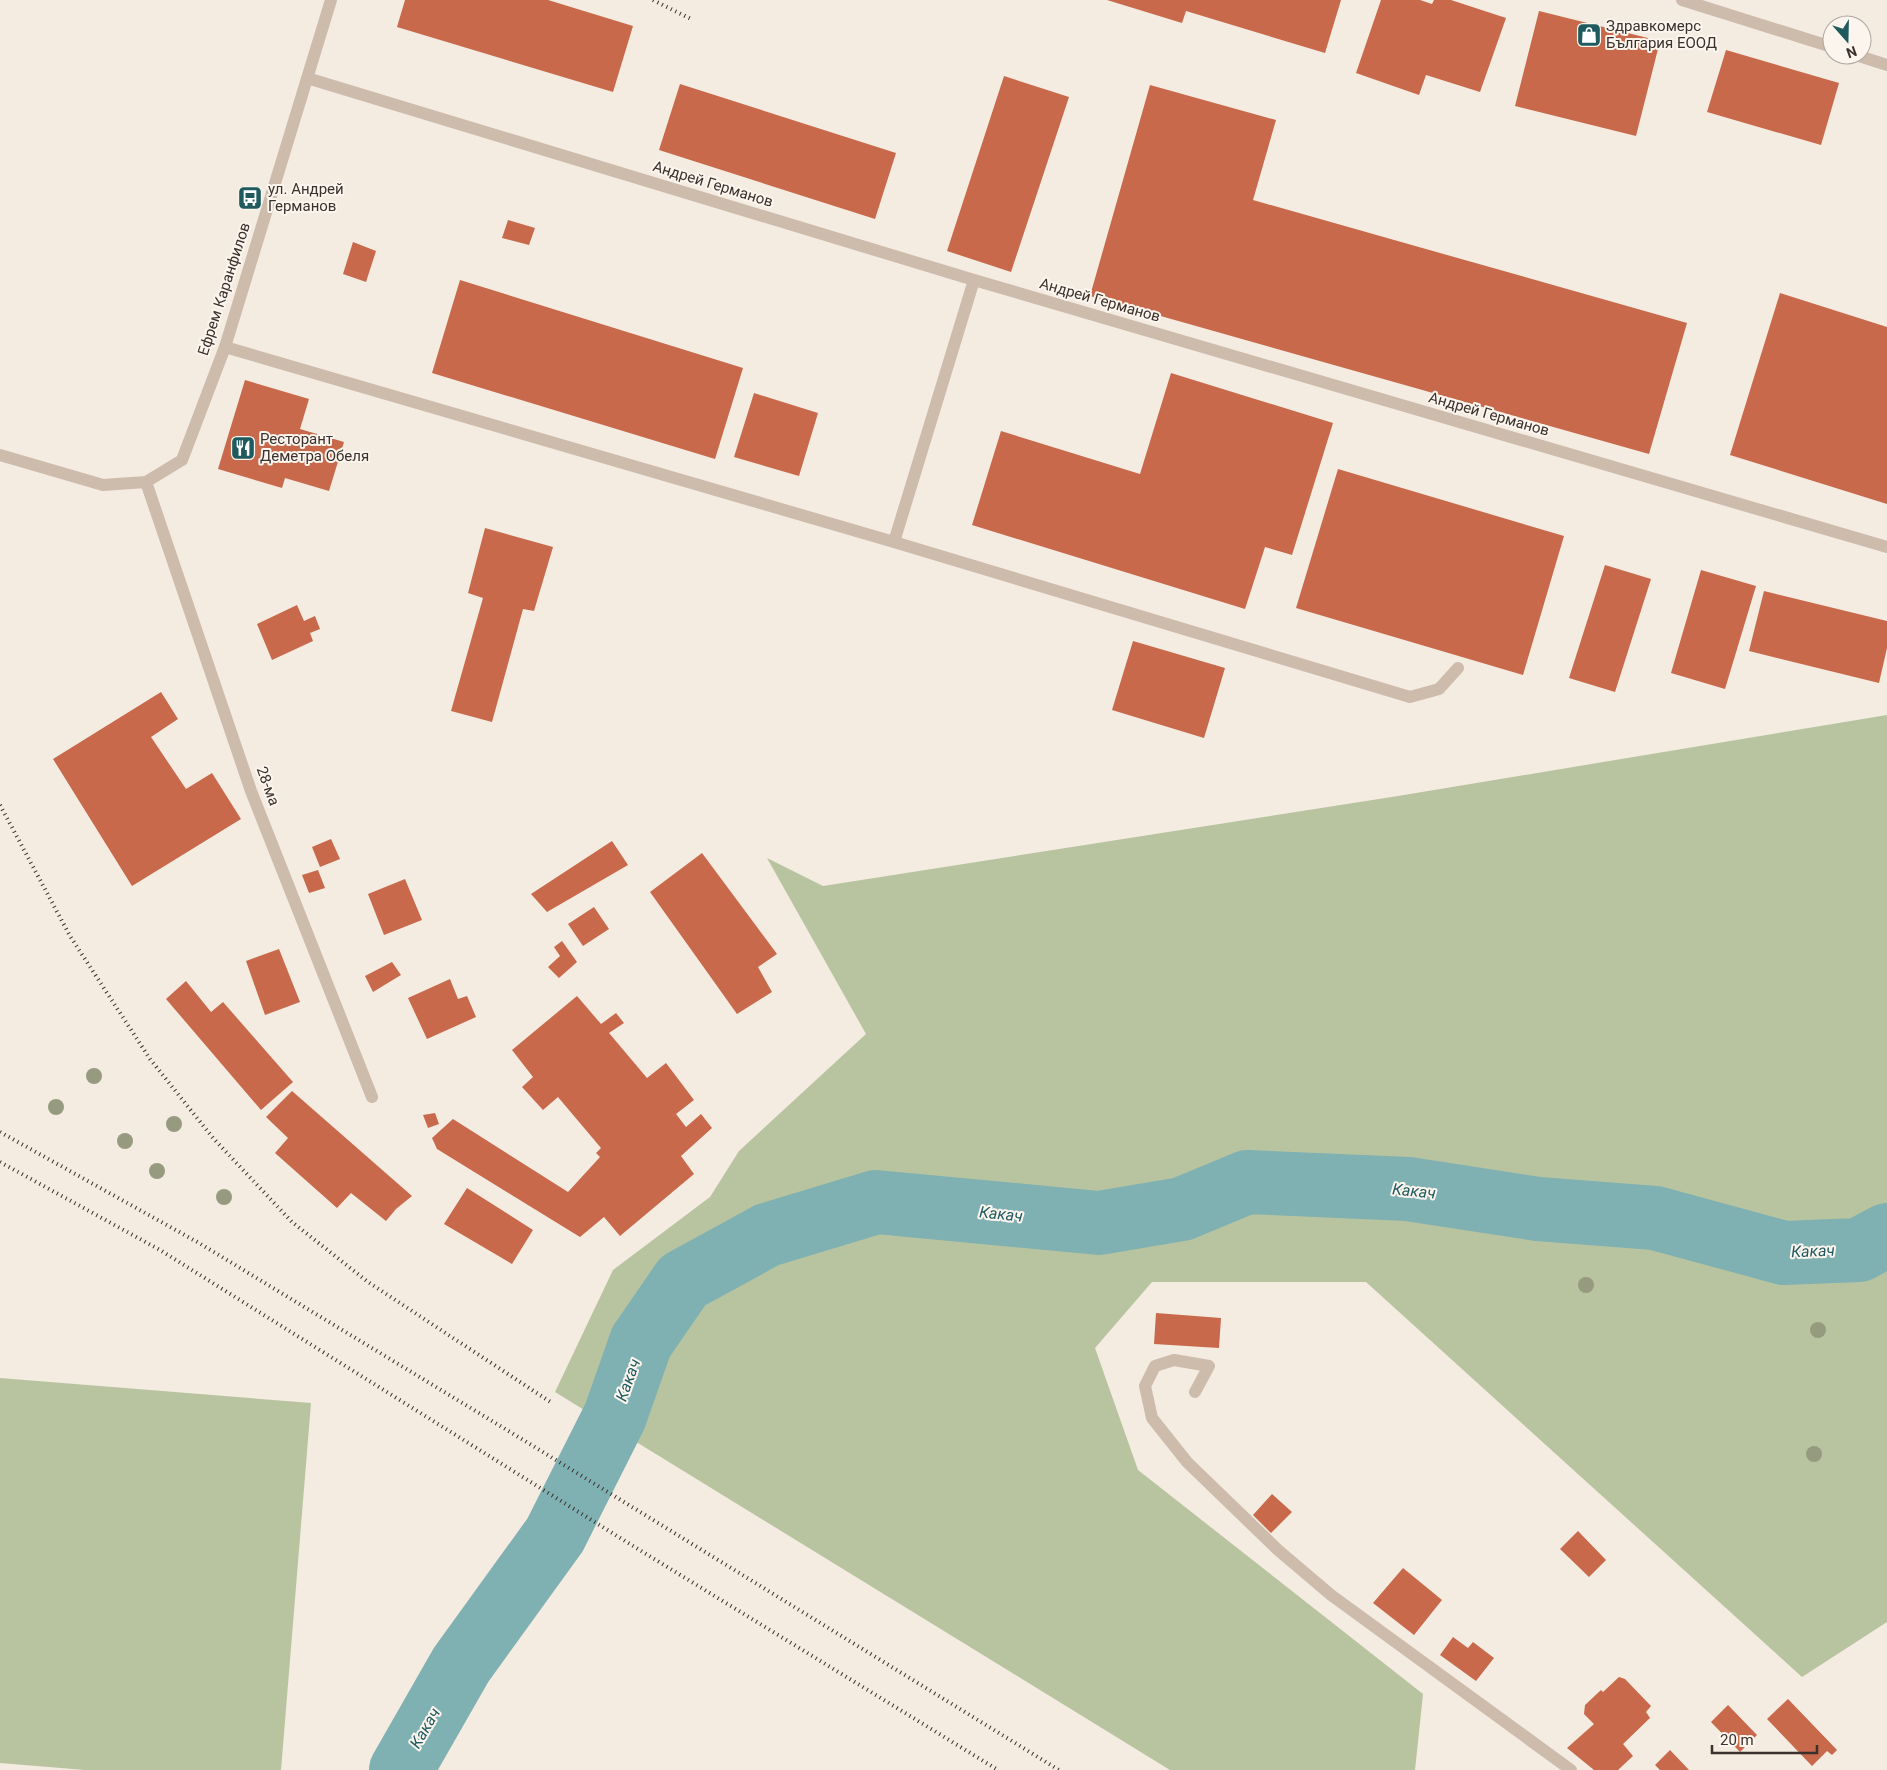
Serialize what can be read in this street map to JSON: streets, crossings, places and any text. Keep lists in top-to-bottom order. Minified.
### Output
{"streets":{"street":["Андрей Германов","Ефрем Каранфилов","28-ма"]},"crossings":[["Андрей Германов","Ефрем Каранфилов"],["Ефрем Каранфилов","28-ма"]],"water":["Какач"],"places":{"shop":["Здравкомерс България ЕООД"],"bus stop":["ул. Андрей Германов"],"restaurant":["Ресторант Деметра Обеля"]},"scale_bar":"20 m","north":"bottom"}
